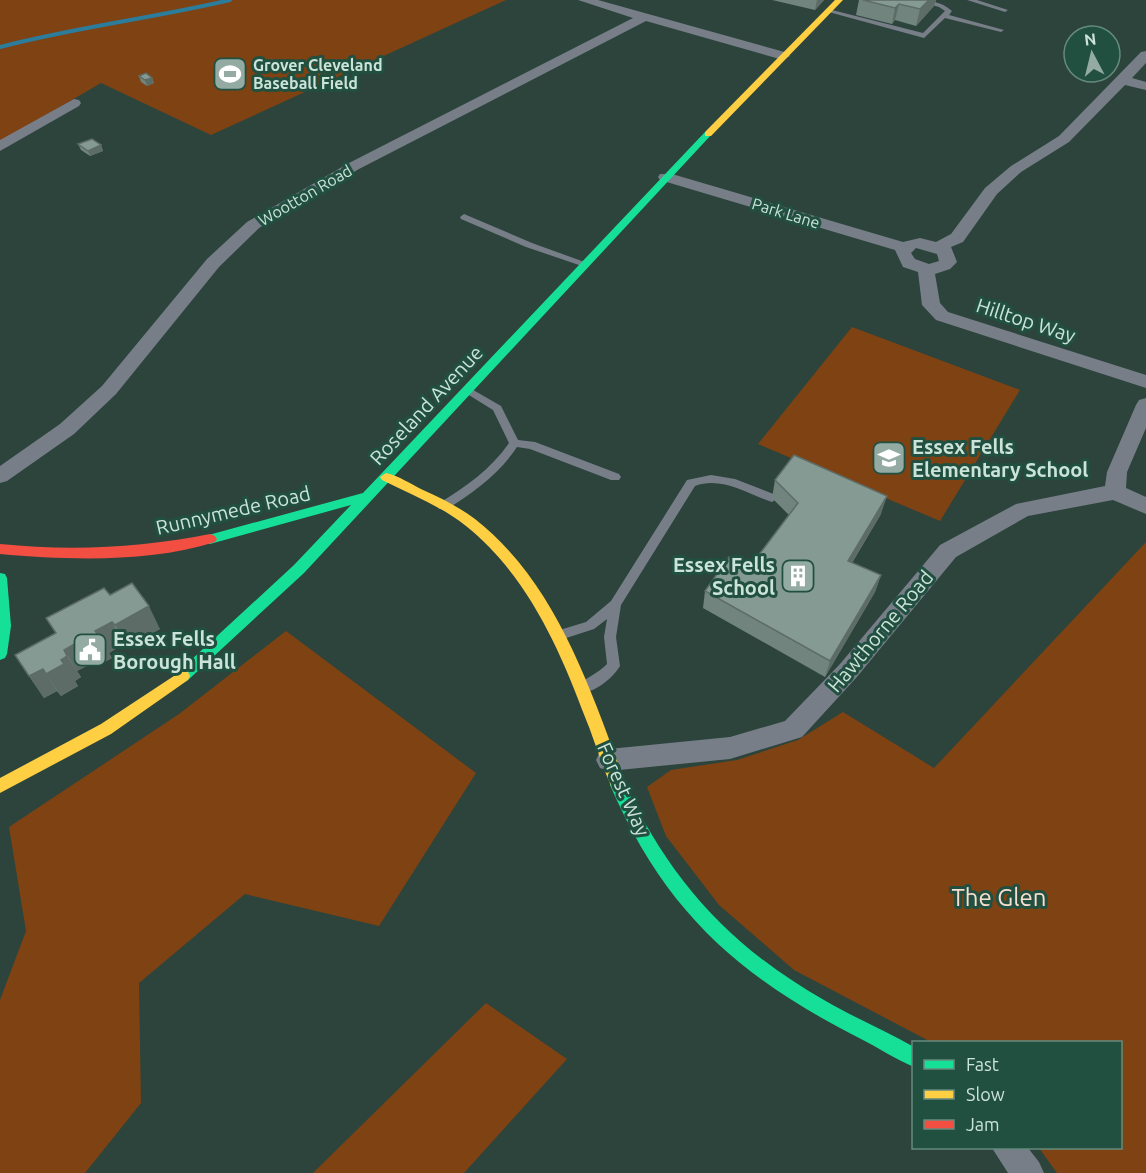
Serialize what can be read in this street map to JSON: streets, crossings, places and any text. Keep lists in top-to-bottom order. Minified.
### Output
{"streets":{"main road":["Roseland Avenue","Runnymede Road","Forest Way"],"street":["Wootton Road","Park Lane","Hilltop Way","Hawthorne Road"]},"crossings":[["Park Lane","Roseland Avenue"],["Roseland Avenue","Runnymede Road"],["Roseland Avenue","Forest Way"],["Hawthorne Road","Forest Way"]],"parks":["The Glen"],"places":{"sports":["Grover Cleveland Baseball Field"],"school or university":["Essex Fells Elementary School"],"building":["Essex Fells School"],"public building":["Essex Fells Borough Hall"]},"legend":["Fast","Slow","Jam"],"north":"top"}
